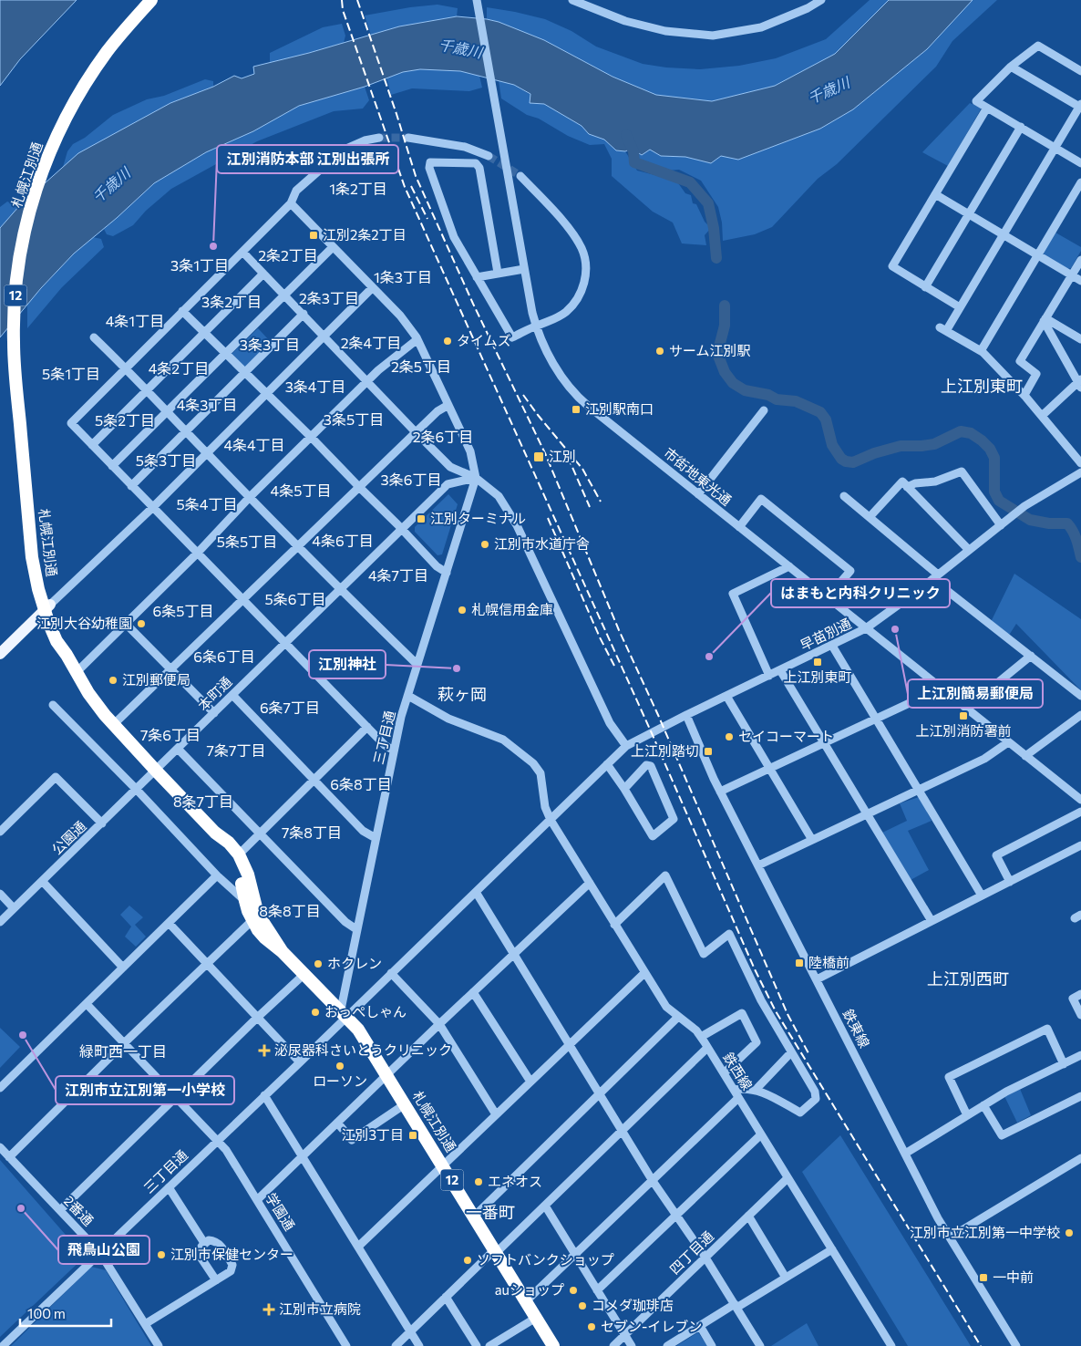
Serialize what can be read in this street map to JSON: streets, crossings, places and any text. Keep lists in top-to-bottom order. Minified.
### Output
{"streets":{"highway":["札幌江別通","12"],"street":["市街地東光通","早苗別通","本町通","三丁目通","公園通","鉄東線","鉄西線","2番通","学園通","四丁目通"]},"crossings":[["札幌江別通","早苗別通"],["札幌江別通","本町通"],["札幌江別通","三丁目通"],["札幌江別通","公園通"],["市街地東光通","早苗別通"],["早苗別通","三丁目通"],["早苗別通","鉄東線"],["早苗別通","鉄西線"],["本町通","三丁目通"],["本町通","公園通"],["三丁目通","鉄西線"],["三丁目通","2番通"],["三丁目通","学園通"],["鉄西線","四丁目通"]],"districts":["1条2丁目","2条2丁目","3条1丁目","1条3丁目","2条3丁目","3条2丁目","4条1丁目","2条4丁目","3条3丁目","2条5丁目","4条2丁目","5条1丁目","3条4丁目","上江別東町","4条3丁目","3条5丁目","5条2丁目","2条6丁目","4条4丁目","5条3丁目","3条6丁目","4条5丁目","5条4丁目","4条6丁目","5条5丁目","4条7丁目","5条6丁目","6条5丁目","6条6丁目","萩ヶ岡","6条7丁目","7条6丁目","7条7丁目","6条8丁目","8条7丁目","7条8丁目","8条8丁目","上江別西町","緑町西一丁目","一番町"],"water":["千歳川"],"places":{"transit":["江別2条2丁目","江別駅南口","江別","江別ターミナル","上江別東町","上江別消防署前","上江別踏切","陸橋前","江別3丁目","一中前"],"other":["江別消防本部 江別出張所","タイムズ","サーム江別駅","江別市水道庁舎","札幌信用金庫","江別大谷幼稚園","上江別簡易郵便局","はまもと内科クリニック","江別神社","江別郵便局","セイコーマート","ホクレン","おっぺしゃん","江別市立江別第一小学校","ローソン","エネオス","飛鳥山公園","江別市立江別第一中学校","江別市保健センター","ソフトバンクショップ","auショップ","コメダ珈琲店","セブン-イレブン"],"health":["泌尿器科さいとうクリニック","江別市立病院"]},"scale_bar":"100 m"}
